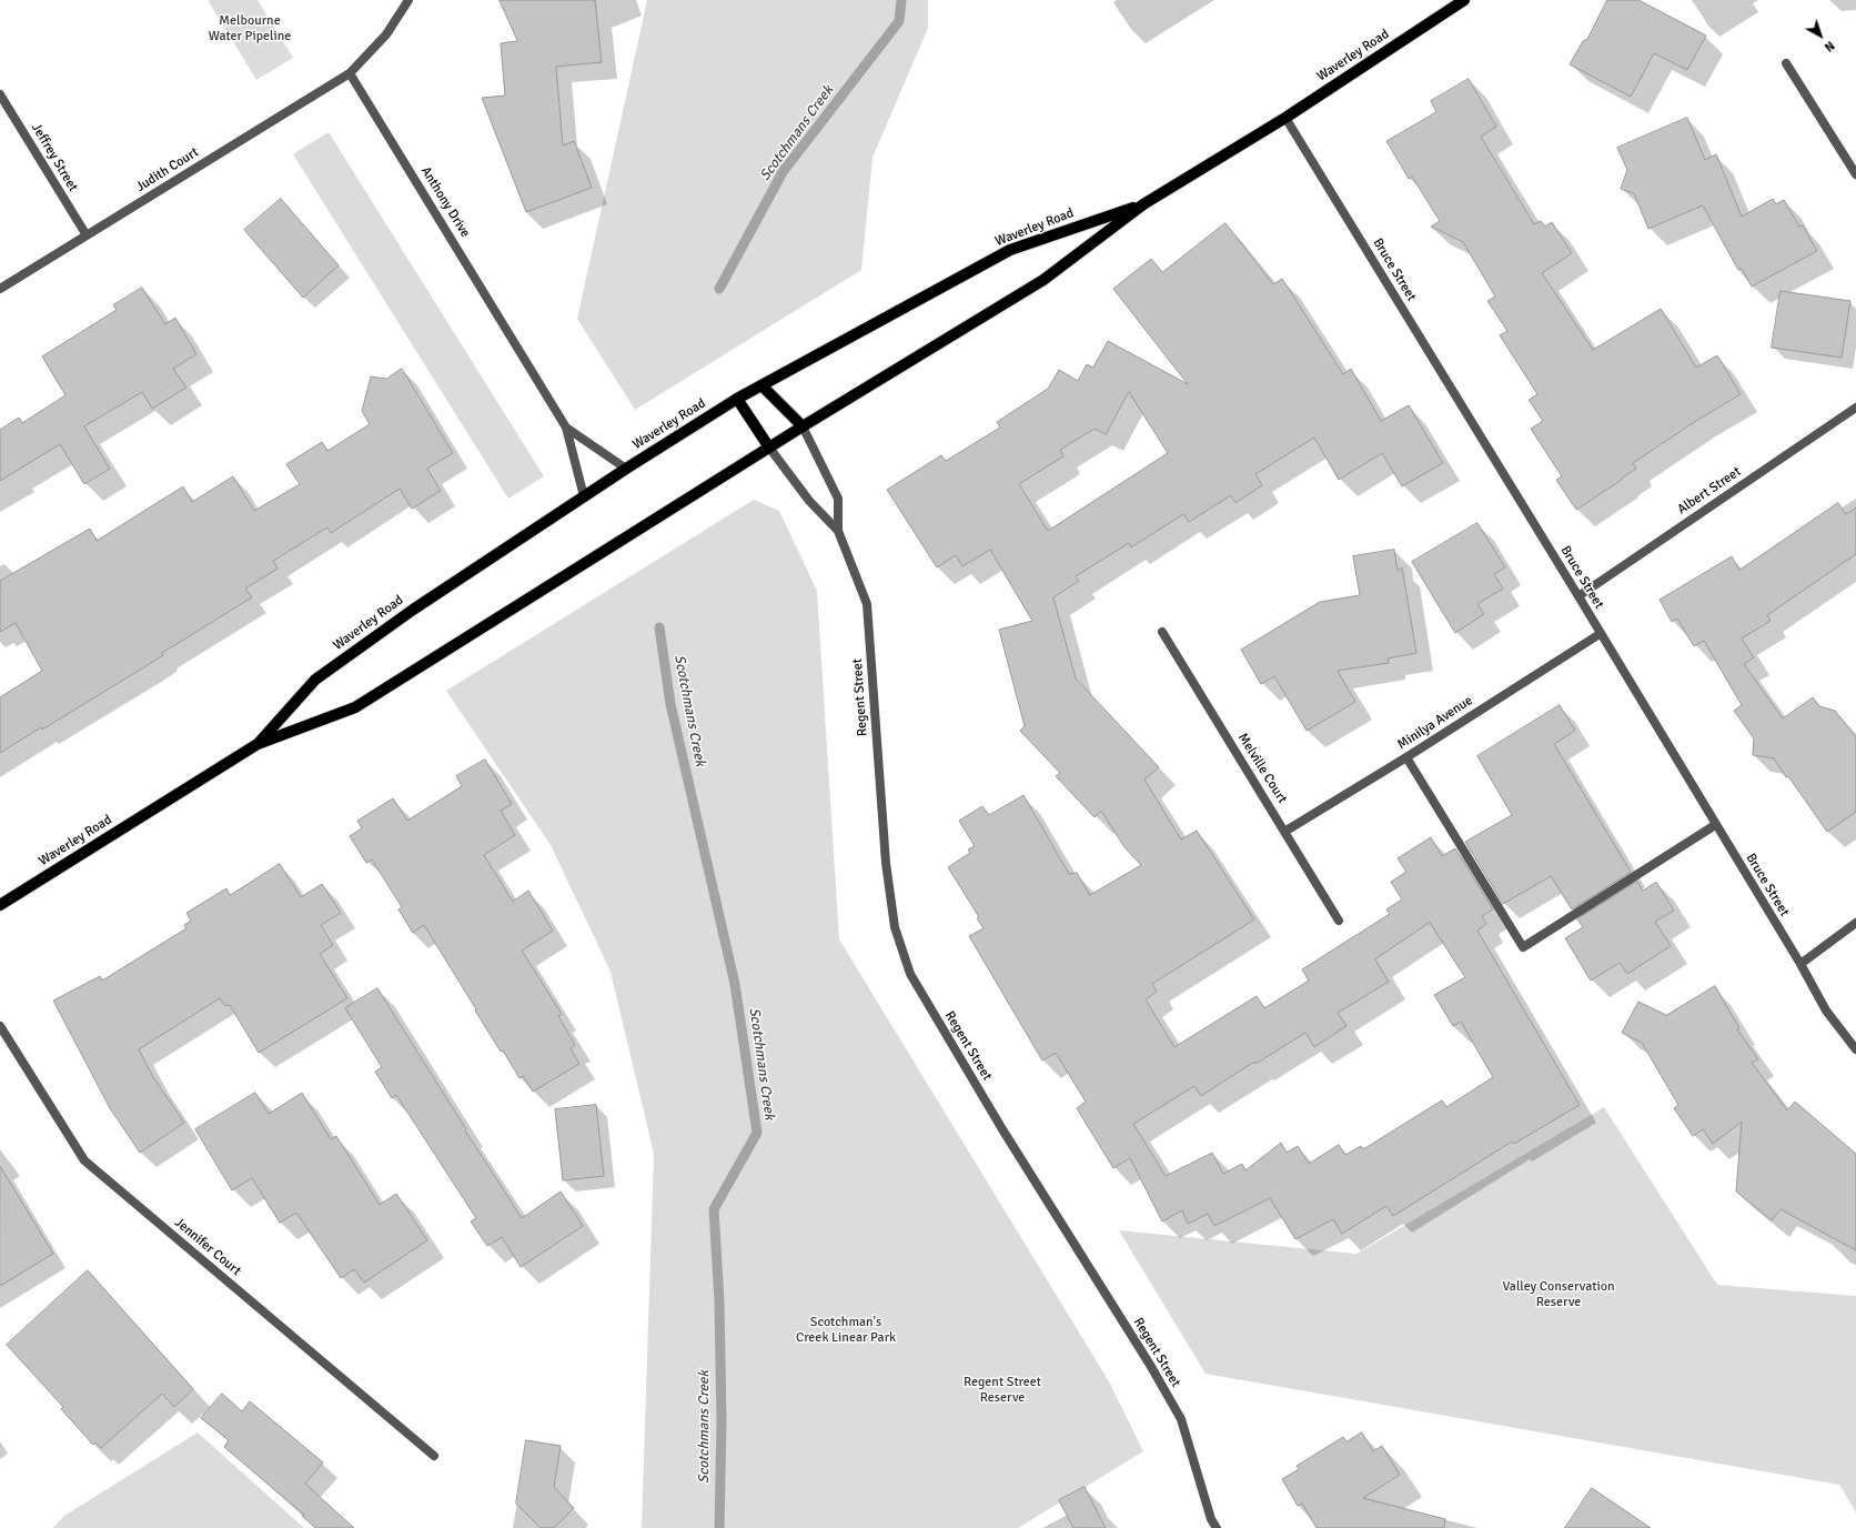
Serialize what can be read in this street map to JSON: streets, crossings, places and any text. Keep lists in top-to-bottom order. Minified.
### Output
{"streets":{"main road":["Waverley Road"],"street":["Jeffrey Street","Judith Court","Anthony Drive","Bruce Street","Albert Street","Regent Street","Minilya Avenue","Melville Court","Jennifer Court"]},"crossings":[["Waverley Road","Anthony Drive"],["Waverley Road","Bruce Street"],["Waverley Road","Regent Street"],["Jeffrey Street","Judith Court"],["Judith Court","Anthony Drive"],["Bruce Street","Albert Street"],["Bruce Street","Minilya Avenue"],["Minilya Avenue","Melville Court"]],"water":["Scotchmans Creek"],"parks":["Melbourne Water Pipeline","Valley Conservation Reserve","Scotchman's Creek Linear Park","Regent Street Reserve"],"north":"bottom right"}
